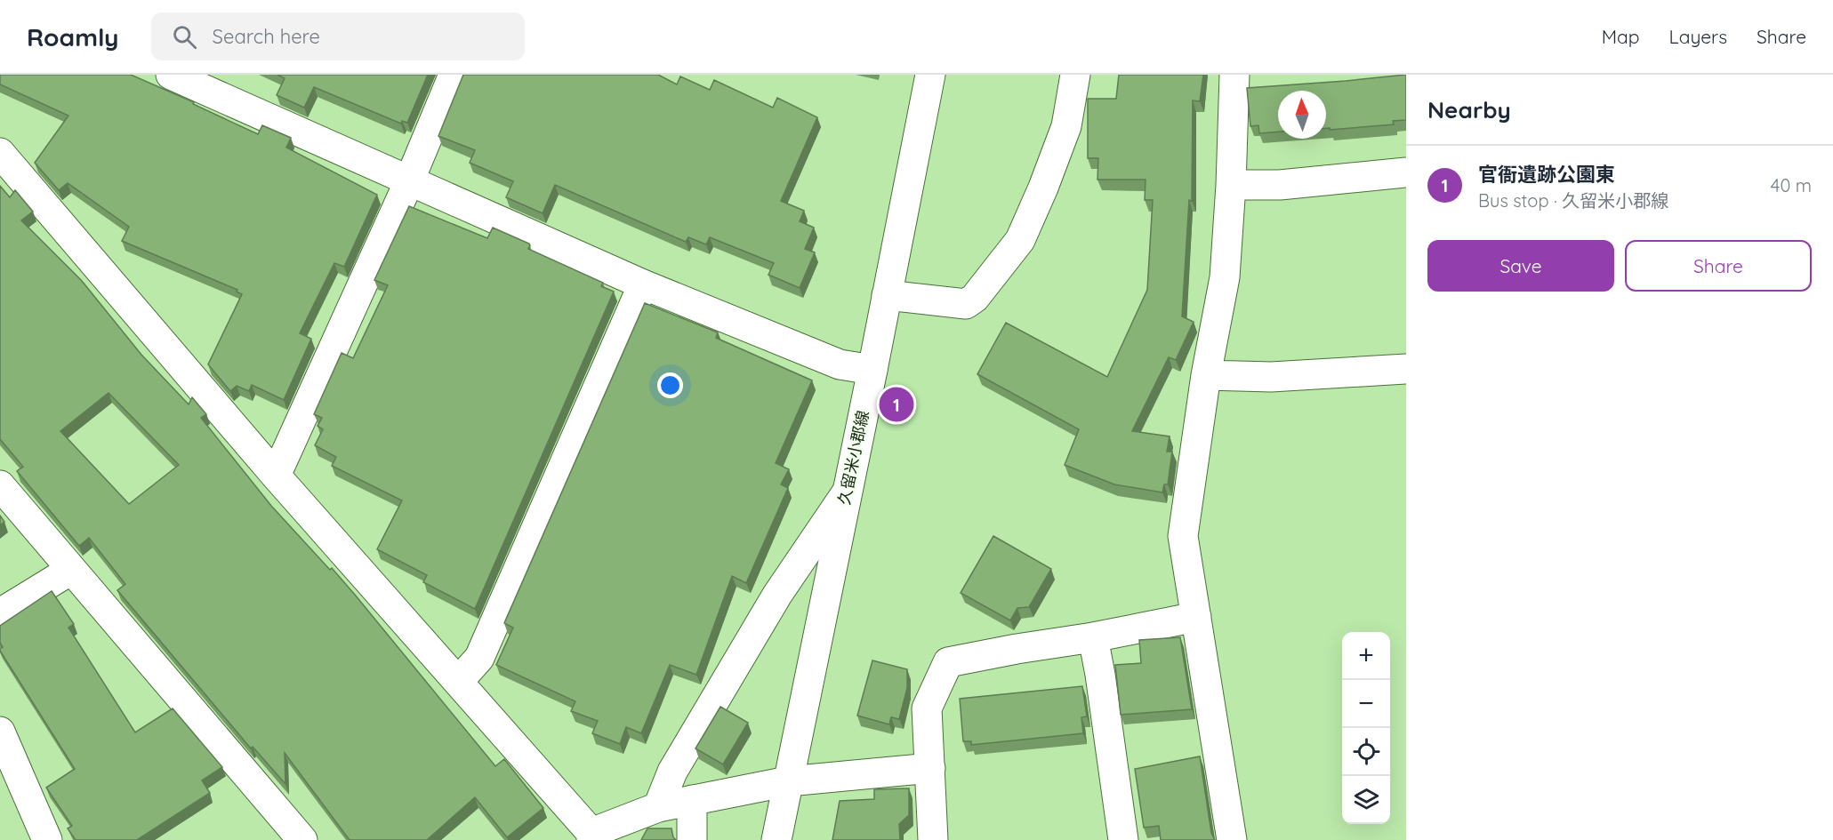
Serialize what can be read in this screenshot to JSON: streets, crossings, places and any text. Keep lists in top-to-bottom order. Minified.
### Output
{"streets":{"street":["久留米小郡線"]},"north":"top","page":{"header":"Roamly","search":"Search here","nav":["Map","Layers","Share"],"heading":"Nearby","list":[{"mark":"1","name":"官衙遺跡公園東","note":"Bus stop · 久留米小郡線","value":"40 m"}],"buttons":["Save","Share"],"pins":"1","map_buttons":["+","−"]}}
